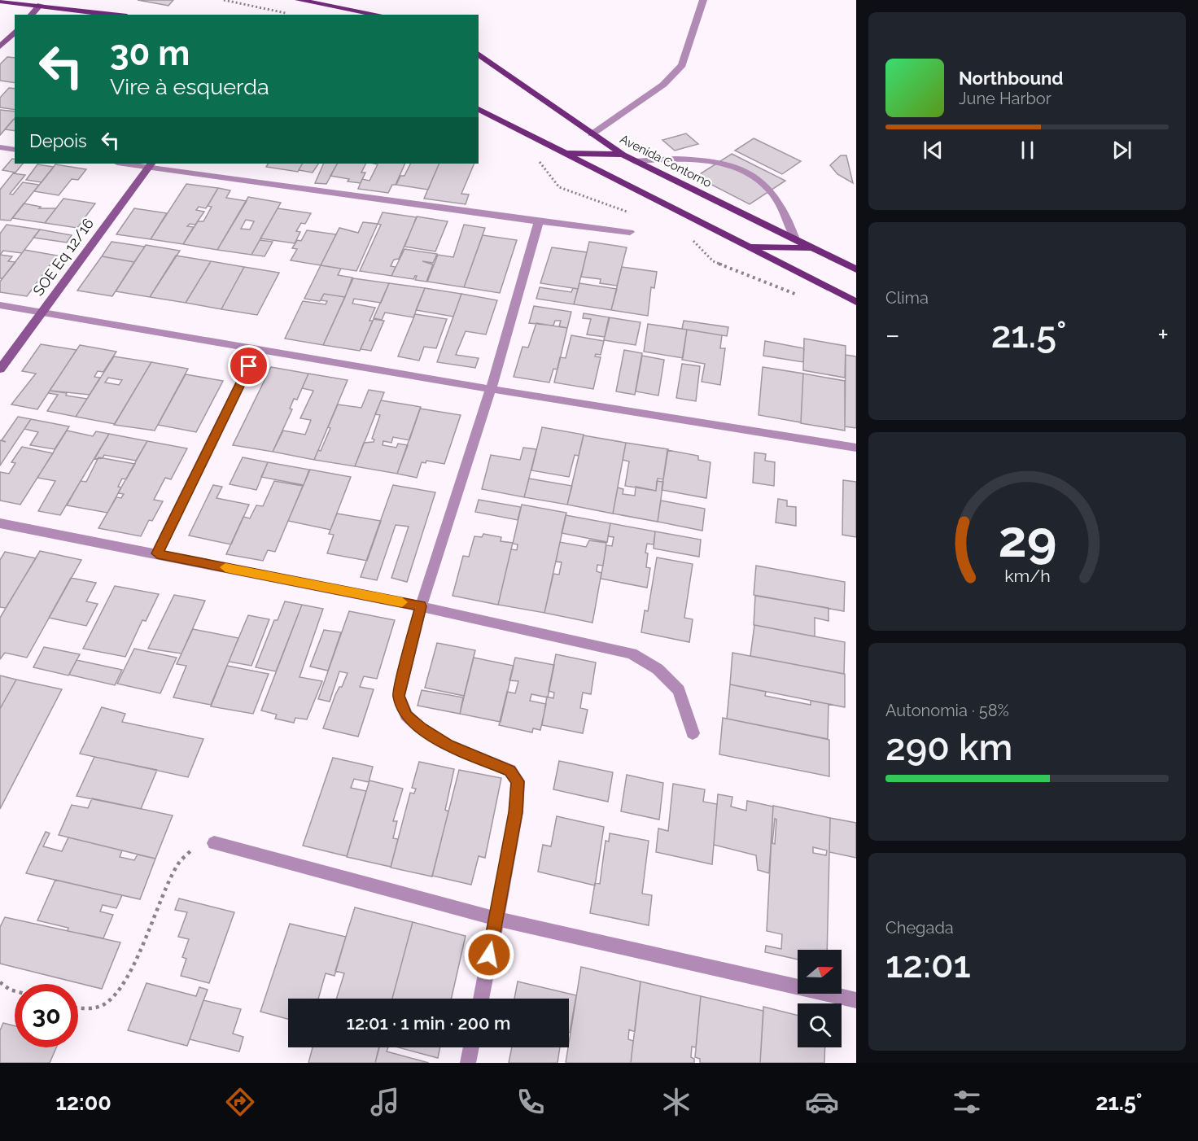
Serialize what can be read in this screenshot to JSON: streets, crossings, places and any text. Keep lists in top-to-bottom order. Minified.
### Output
{"streets":{"main road":["Avenida Contorno"],"street":["SOE Eq 12/16"]},"north":"right","page":{"turn":["30 m","Vire à esquerda"],"song":["Northbound","June Harbor"],"then":"Depois","tile":["Clima",["Autonomia · 58%","290 km"],["Chegada","12:01"]],"heat":["−","21.5°","+"],"limit":"30","trip":"12:01 · 1 min · 200 m","tabs":["12:00","21.5°"],"gauge":["29","km/h"]}}
